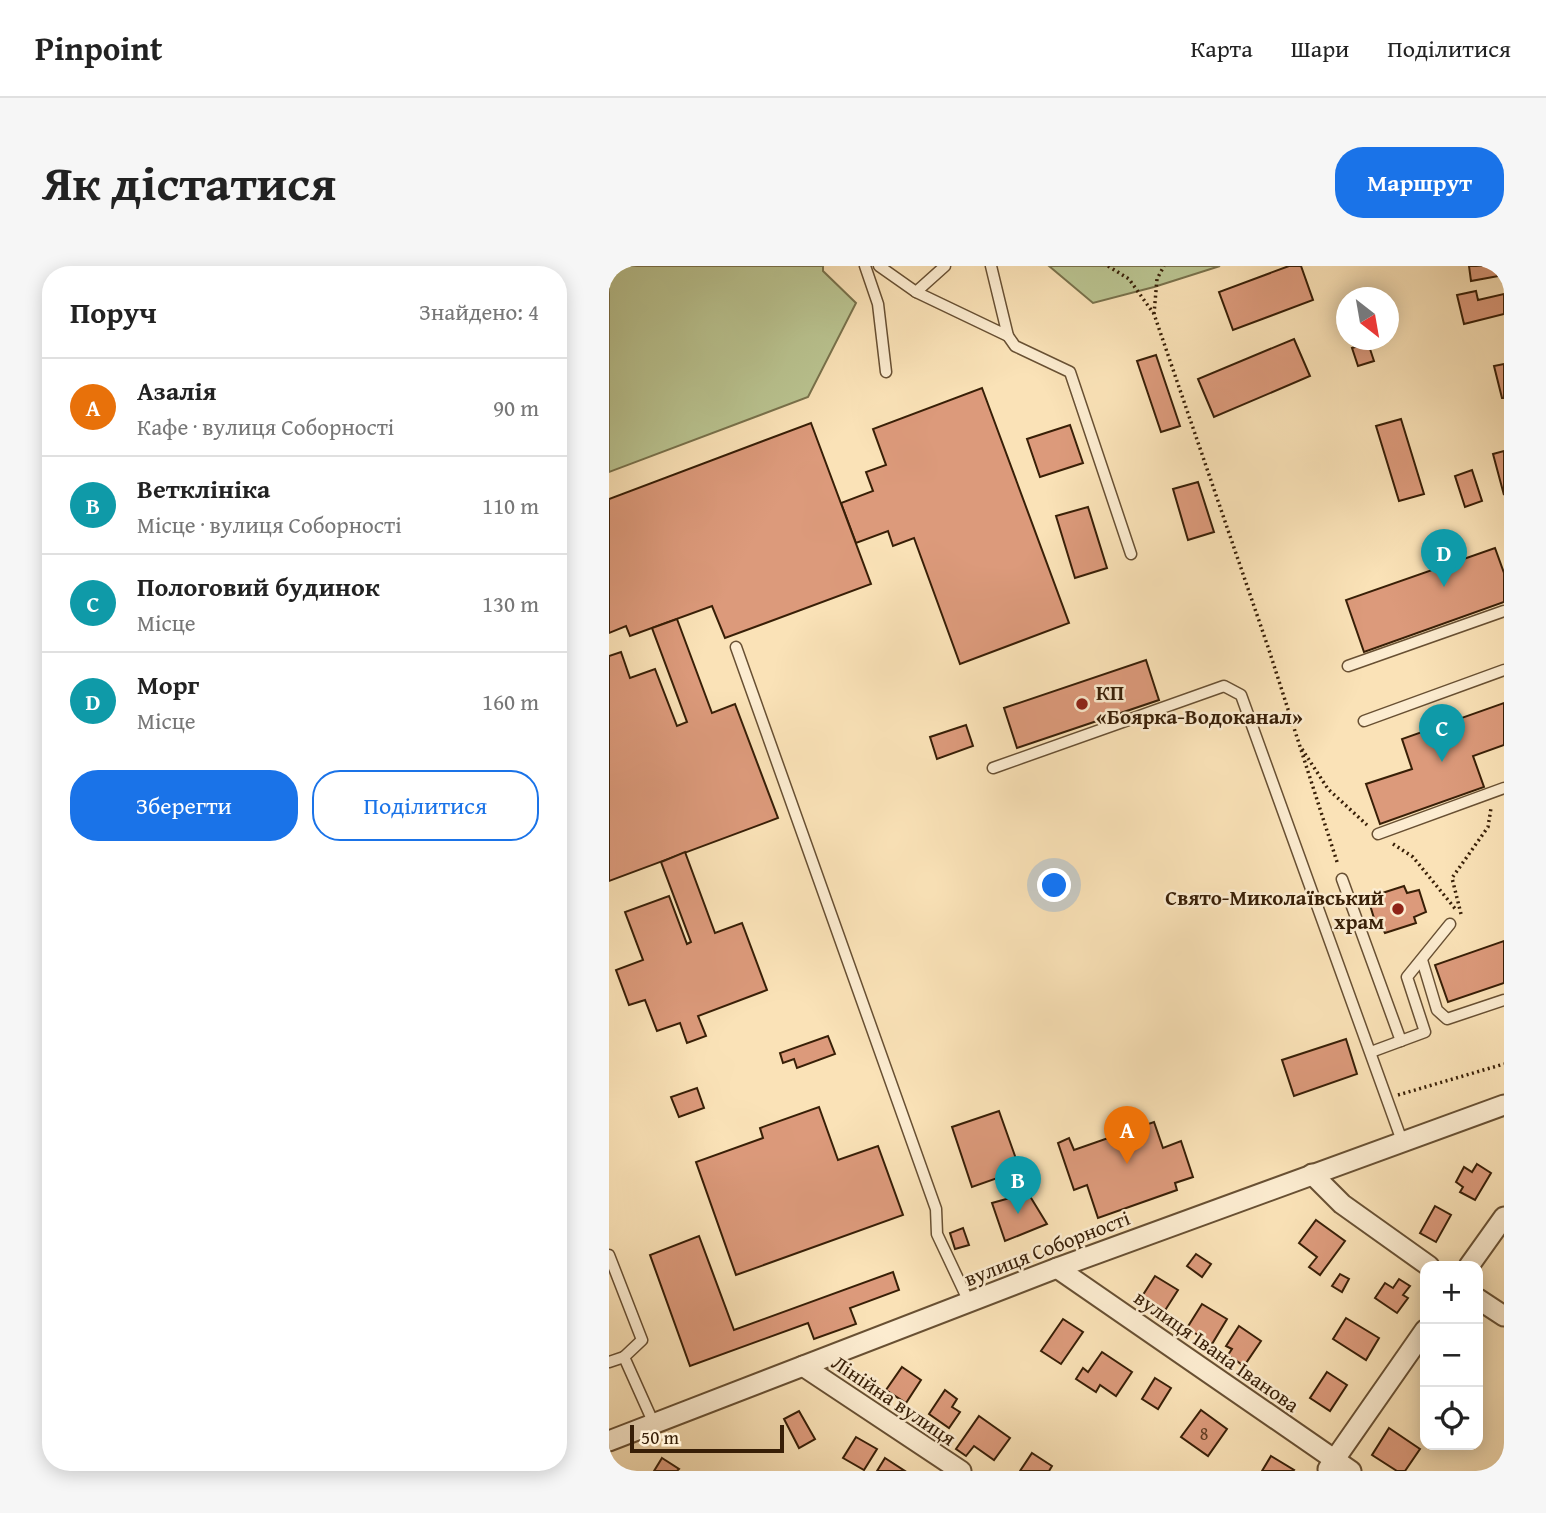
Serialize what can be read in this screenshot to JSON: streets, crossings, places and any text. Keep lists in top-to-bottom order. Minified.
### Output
{"streets":{"street":["вулиця Соборності","вулиця Івана Іванова","Лінійна вулиця"]},"crossings":[["вулиця Соборності","вулиця Івана Іванова"],["вулиця Соборності","Лінійна вулиця"]],"places":["КП «Боярка-Водоканал»","Свято-Миколаївський храм"],"house_numbers":["8"],"scale_bar":"50 m","north":"bottom right","page":{"header":"Pinpoint","nav":["Карта","Шари","Поділитися"],"title":"Як дістатися","buttons":["Маршрут",["Зберегти","Поділитися"]],"heading":["Поруч","Знайдено: 4"],"list":[{"mark":"A","name":"Азалія","note":"Кафе · вулиця Соборності","value":"90 m"},{"mark":"B","name":"Ветклініка","note":"Місце · вулиця Соборності","value":"110 m"},{"mark":"C","name":"Пологовий будинок","note":"Місце","value":"130 m"},{"mark":"D","name":"Морг","note":"Місце","value":"160 m"}],"pins":["D","C","A","B"],"map_buttons":["+","−"],"scale":"50 m"}}
